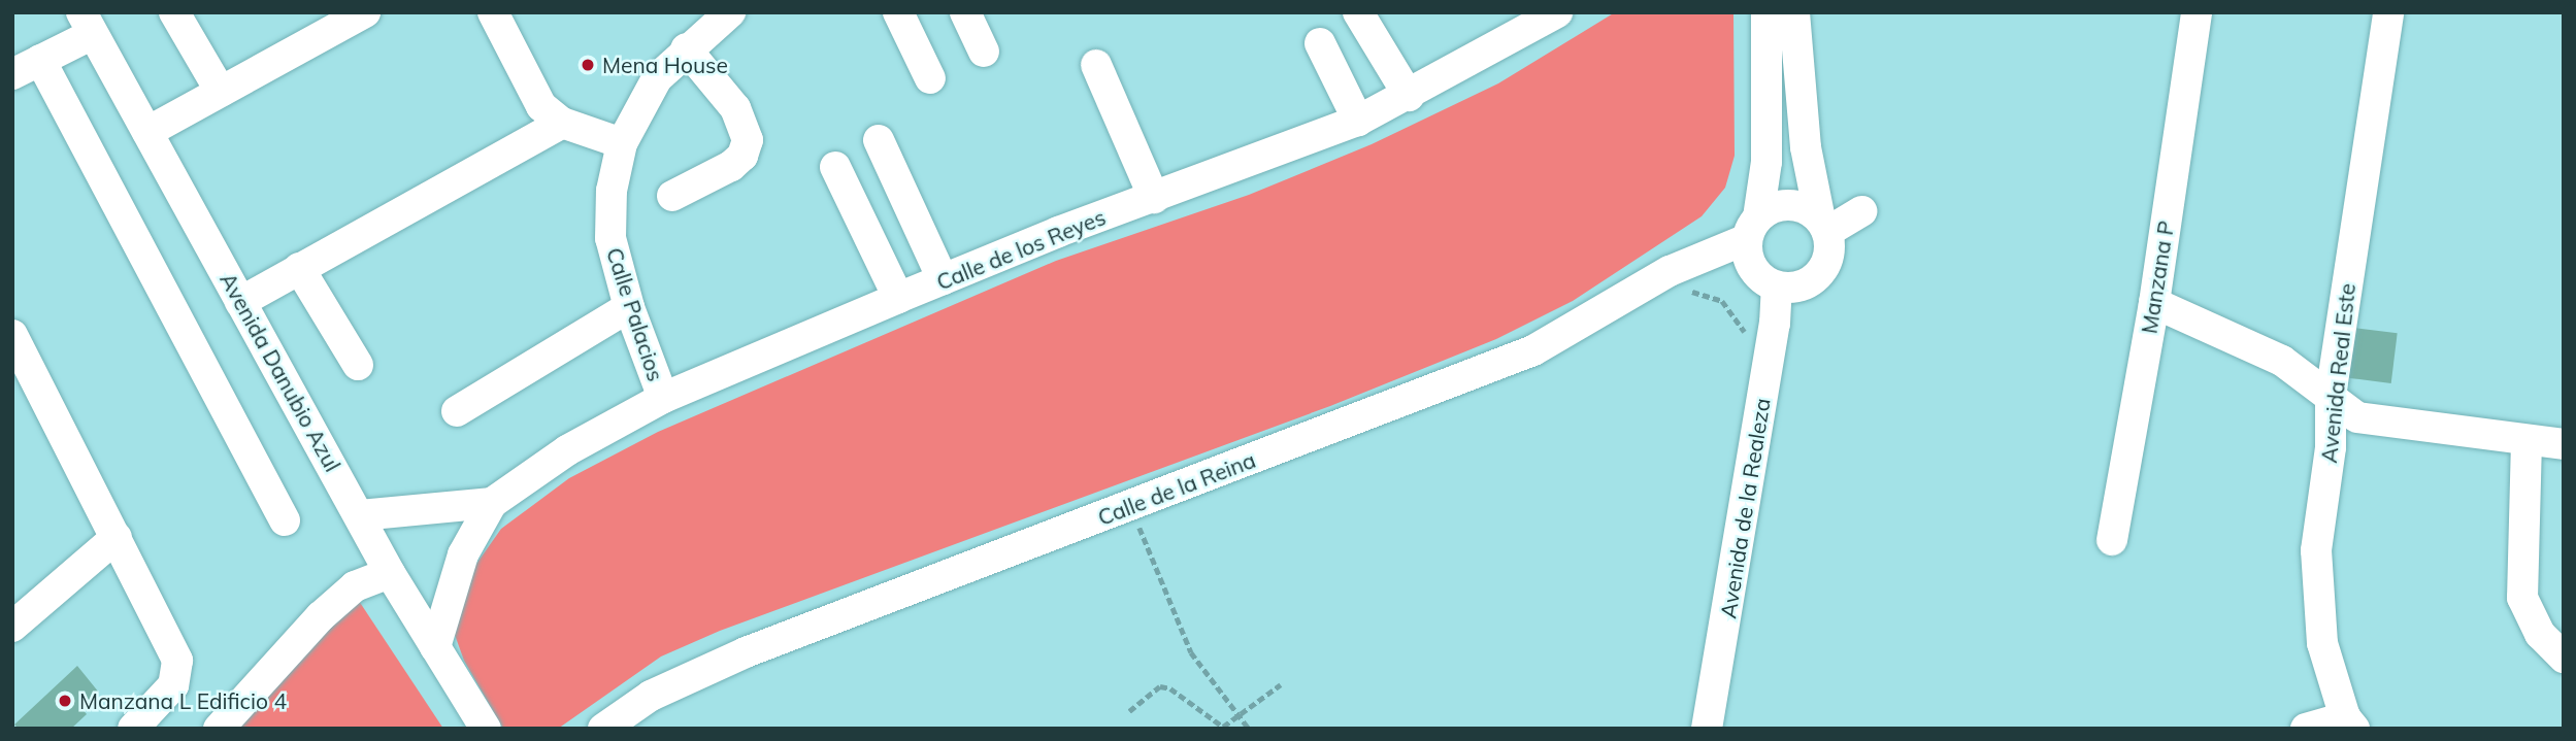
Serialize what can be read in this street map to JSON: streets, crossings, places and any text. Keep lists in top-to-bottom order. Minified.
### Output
{"streets":{"street":["Calle de los Reyes","Manzana P","Calle Palacios","Avenida Danubio Azul","Avenida Real Este","Calle de la Reina","Avenida de la Realeza"]},"crossings":[["Calle de los Reyes","Calle Palacios"],["Calle de los Reyes","Avenida Danubio Azul"],["Calle de la Reina","Avenida de la Realeza"]],"places":["Mena House","Manzana L Edificio 4"]}
